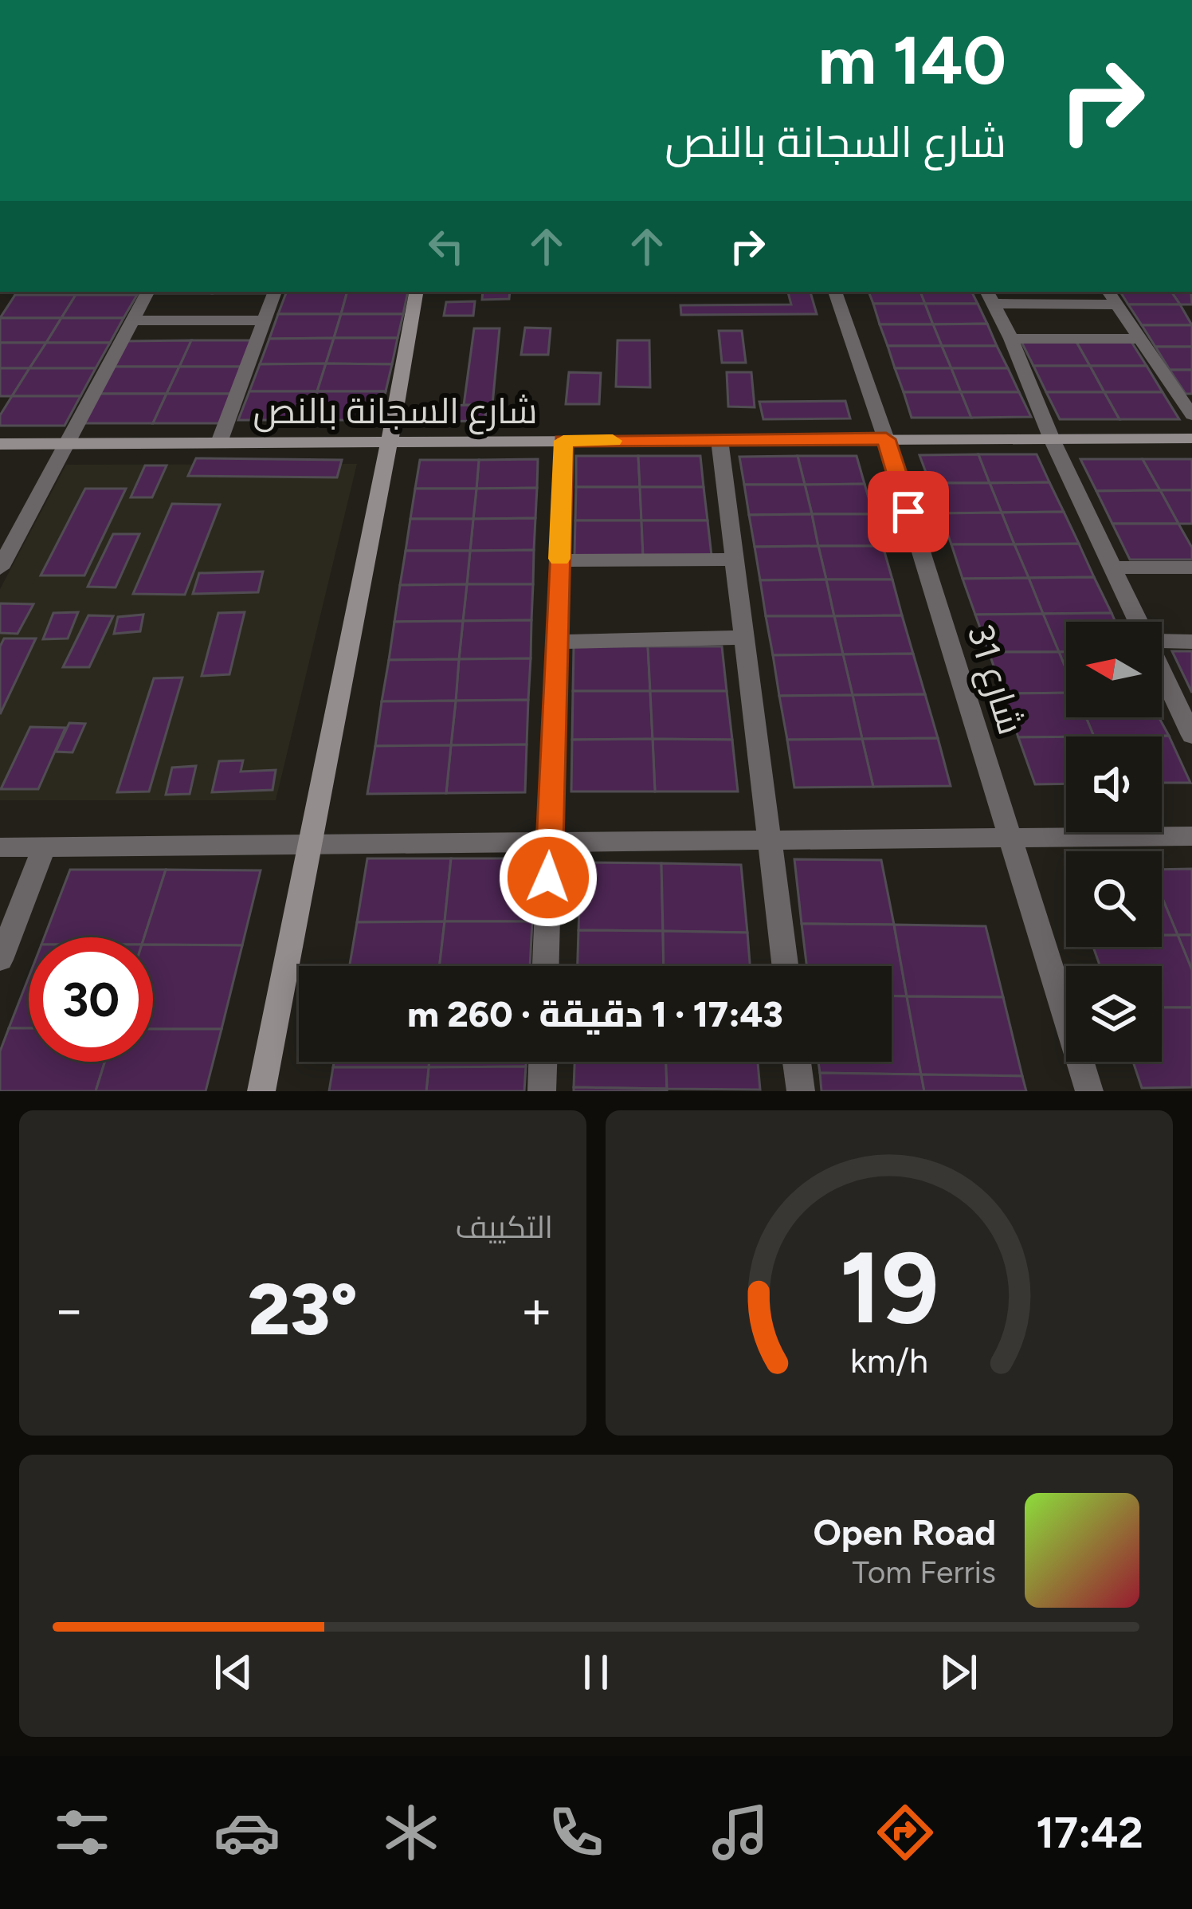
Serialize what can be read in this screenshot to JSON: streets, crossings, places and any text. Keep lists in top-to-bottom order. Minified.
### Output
{"streets":{"street":["شارع السجانة بالنص","شارع 31"]},"crossings":[["شارع السجانة بالنص","شارع 31"]],"north":"left","page":{"turn":["140 m","شارع السجانة بالنص"],"limit":"30","trip":"17:43 · 1 دقيقة · 260 m","tile":"التكييف","heat":["−","23°","+"],"song":["Open Road","Tom Ferris"],"tabs":"17:42","gauge":["19","km/h"]}}
